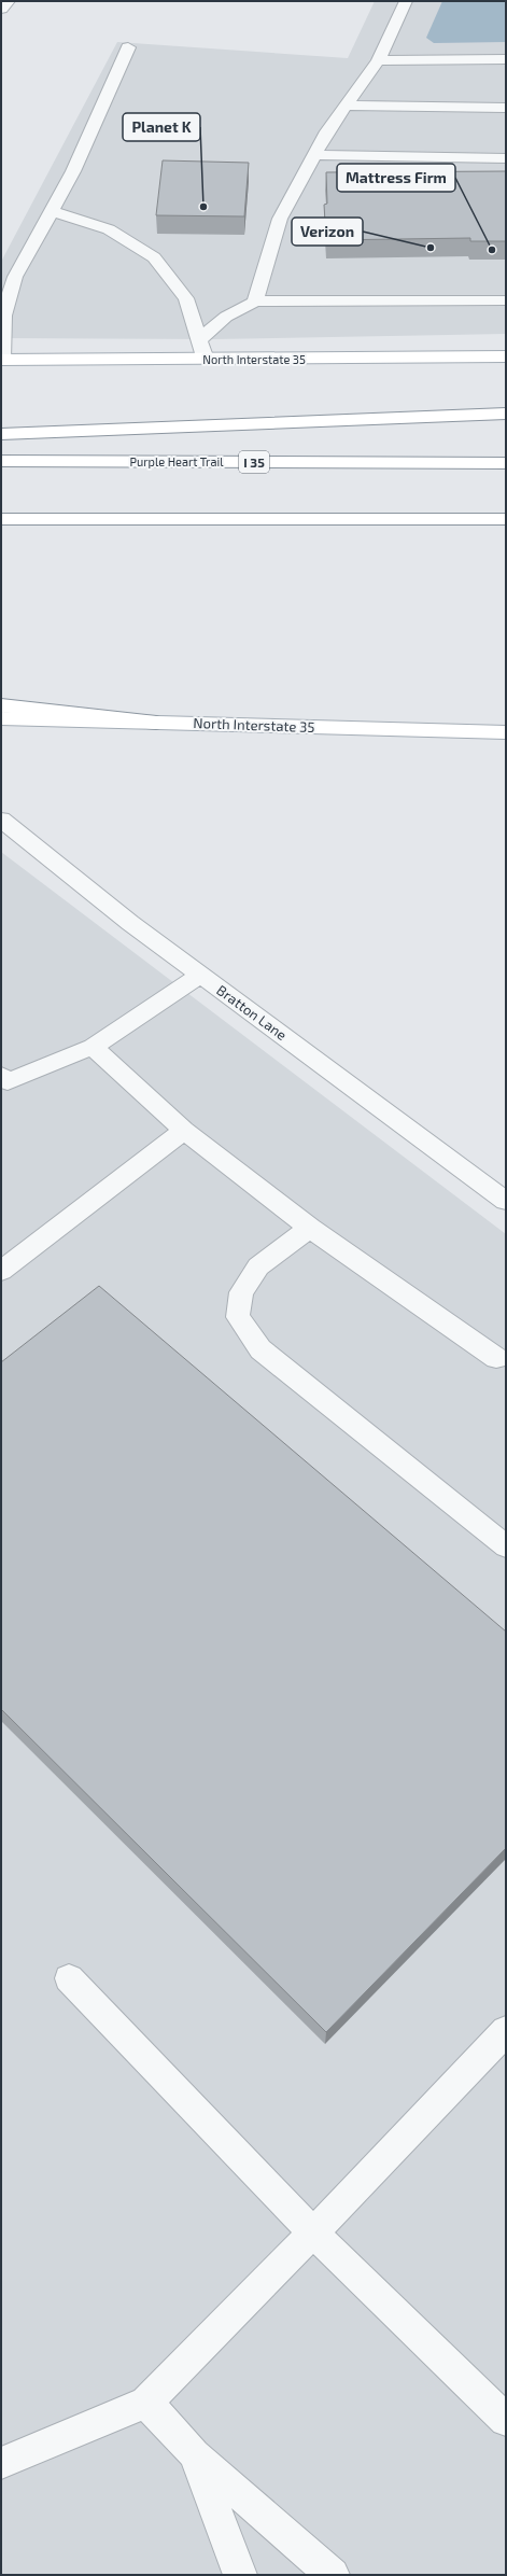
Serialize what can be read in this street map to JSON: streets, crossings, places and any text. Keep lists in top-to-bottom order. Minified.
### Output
{"streets":{"main road":["North Interstate 35","Purple Heart Trail","I 35"],"street":["Bratton Lane"]},"places":["Planet K","Verizon","Mattress Firm"]}
